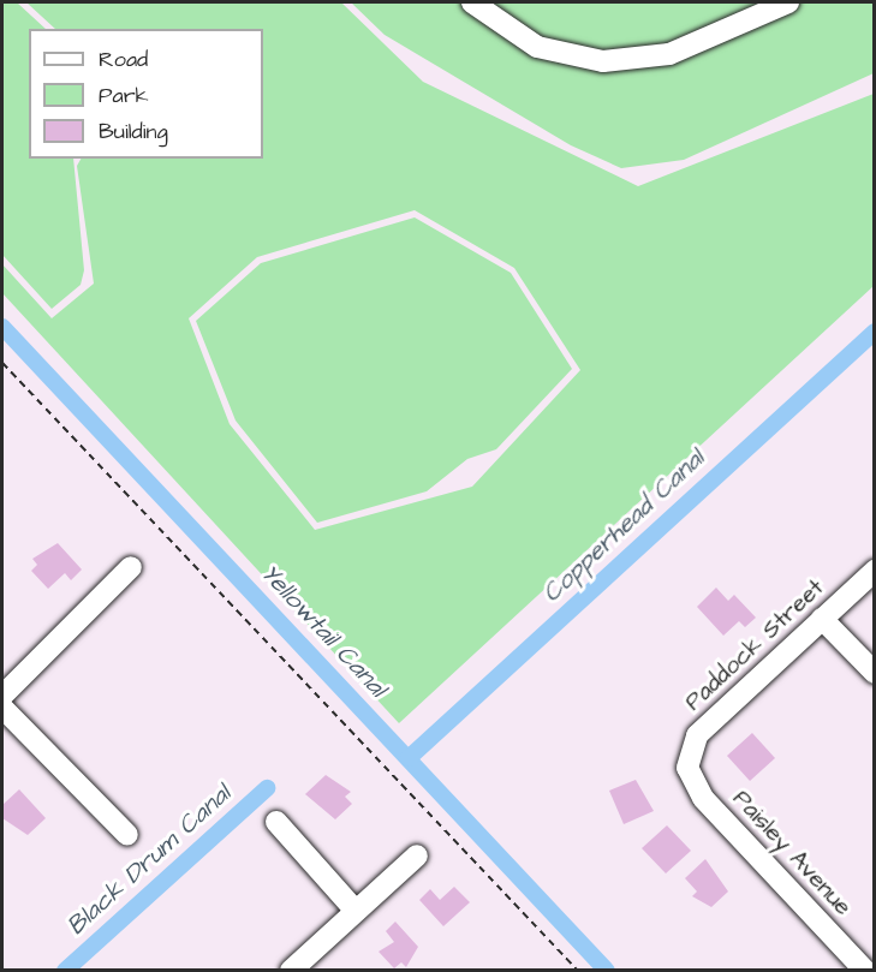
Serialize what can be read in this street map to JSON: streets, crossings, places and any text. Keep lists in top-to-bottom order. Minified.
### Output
{"streets":{"street":["Paddock Street","Paisley Avenue"]},"crossings":[["Paddock Street","Paisley Avenue"]],"water":["Copperhead Canal","Yellowtail Canal","Black Drum Canal"],"legend":["Road","Park","Building"]}
